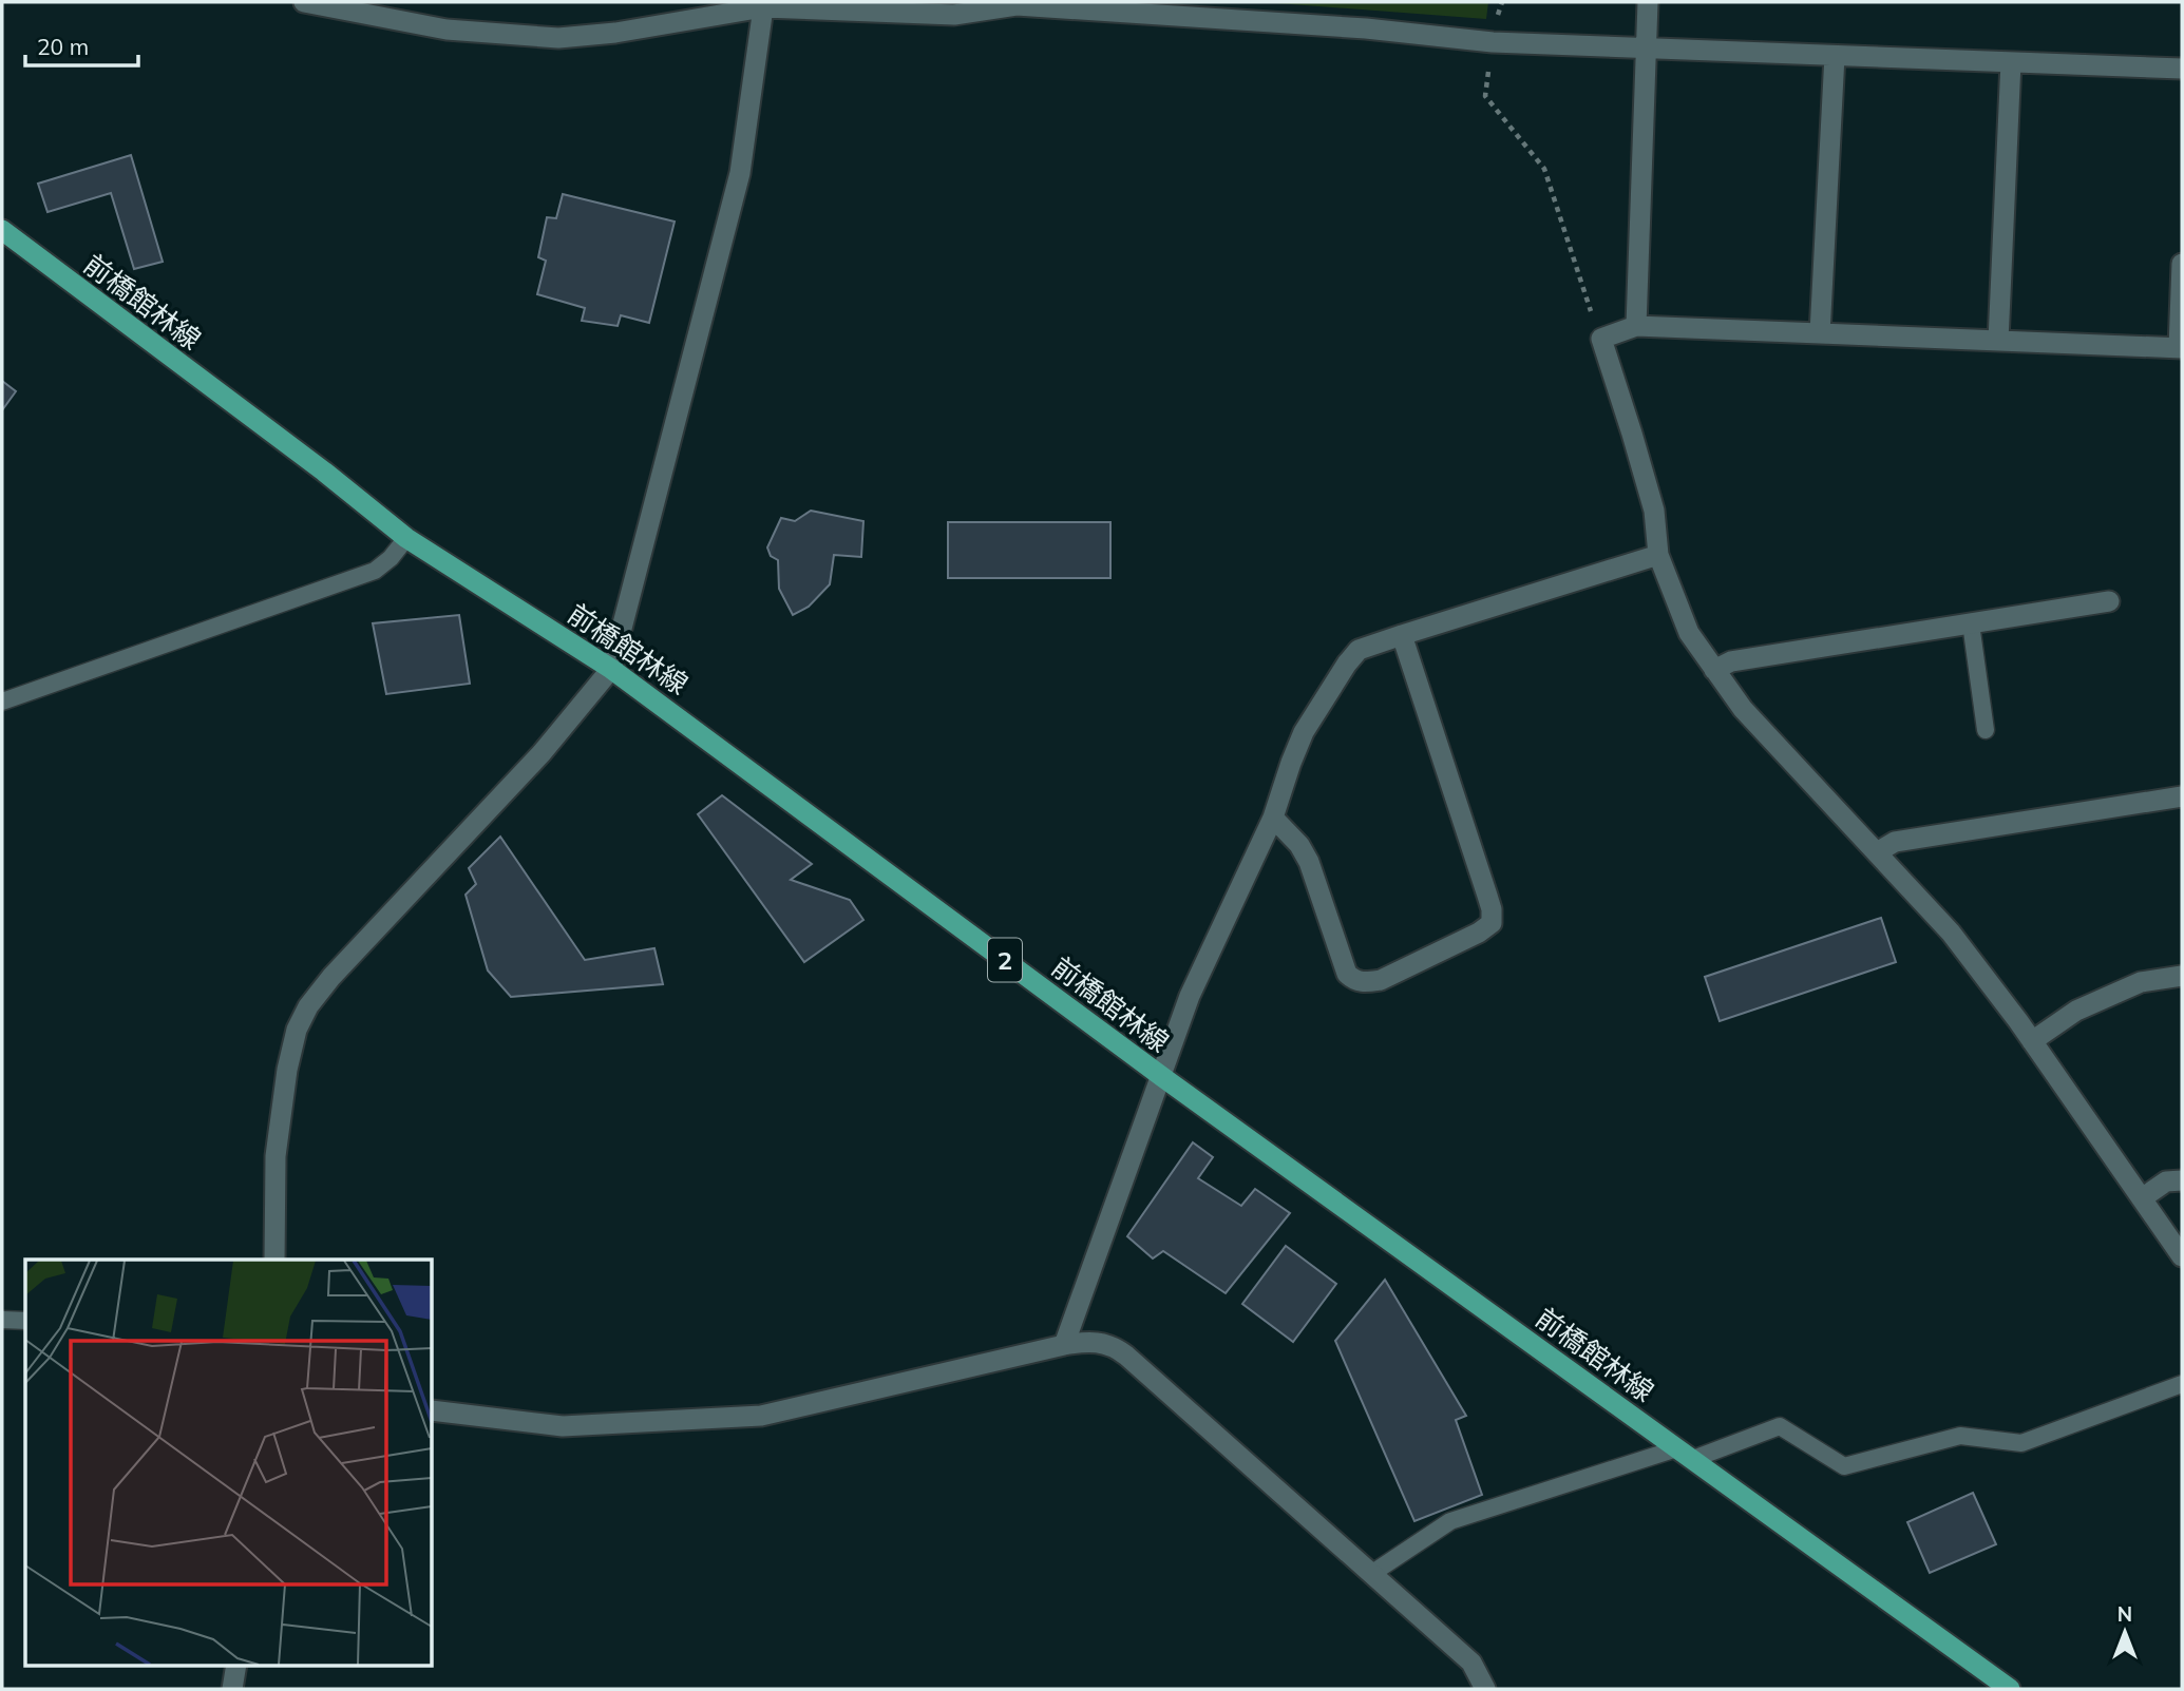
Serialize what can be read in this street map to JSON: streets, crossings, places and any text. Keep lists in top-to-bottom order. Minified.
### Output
{"streets":{"main road":["前橋館林線","2"]},"scale_bar":"20 m","north":"top"}
